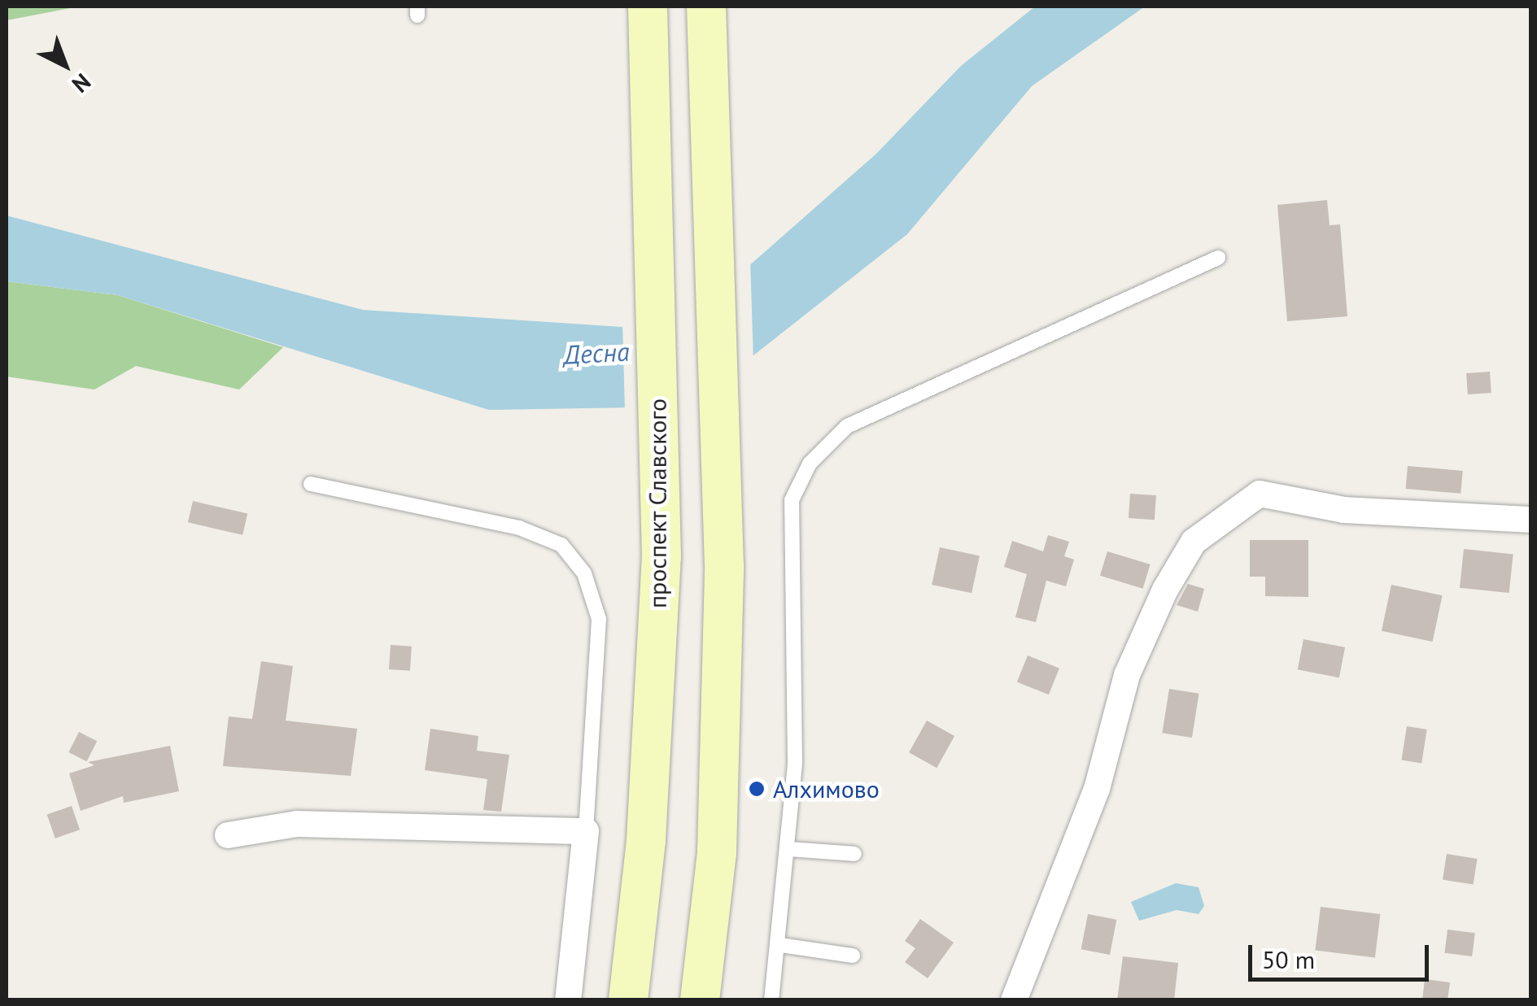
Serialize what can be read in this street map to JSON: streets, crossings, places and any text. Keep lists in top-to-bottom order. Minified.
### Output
{"streets":{"main road":["проспект Славского"]},"water":["Десна"],"places":["Алхимово"],"scale_bar":"50 m","north":"bottom right"}
